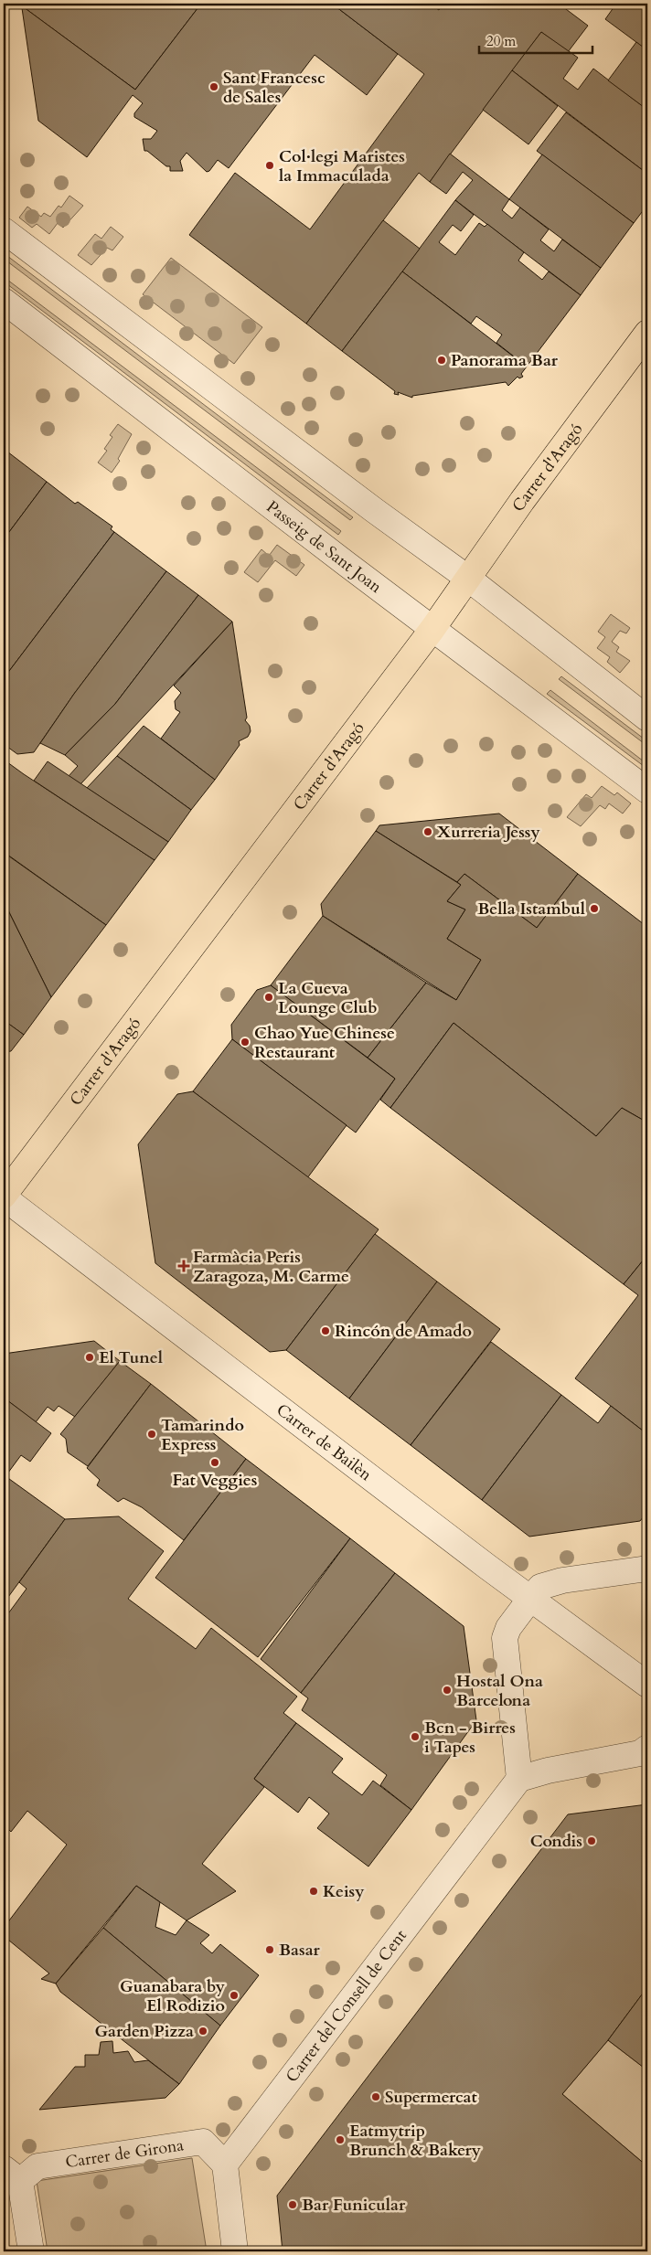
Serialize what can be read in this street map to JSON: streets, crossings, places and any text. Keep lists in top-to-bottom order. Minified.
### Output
{"streets":{"main road":["Carrer d'Aragó"],"street":["Passeig de Sant Joan","Carrer de Bailèn","Carrer del Consell de Cent","Carrer de Girona"]},"crossings":[["Carrer d'Aragó","Passeig de Sant Joan"],["Carrer d'Aragó","Carrer de Bailèn"],["Carrer del Consell de Cent","Carrer de Girona"]],"places":{"other":["Sant Francesc de Sales","Col·legi Maristes la Immaculada","Panorama Bar","Xurreria Jessy","Bella Istambul","La Cueva Lounge Club","Chao Yue Chinese Restaurant","Rincón de Amado","El Tunel","Tamarindo Express","Fat Veggies","Hostal Ona Barcelona","Bcn - Birres i Tapes","Condis","Keisy","Basar","Guanabara by El Rodizio","Garden Pizza","Supermercat","Eatmytrip Brunch & Bakery","Bar Funicular"],"health":["Farmàcia Peris Zaragoza, M. Carme"]},"scale_bar":"20 m"}
